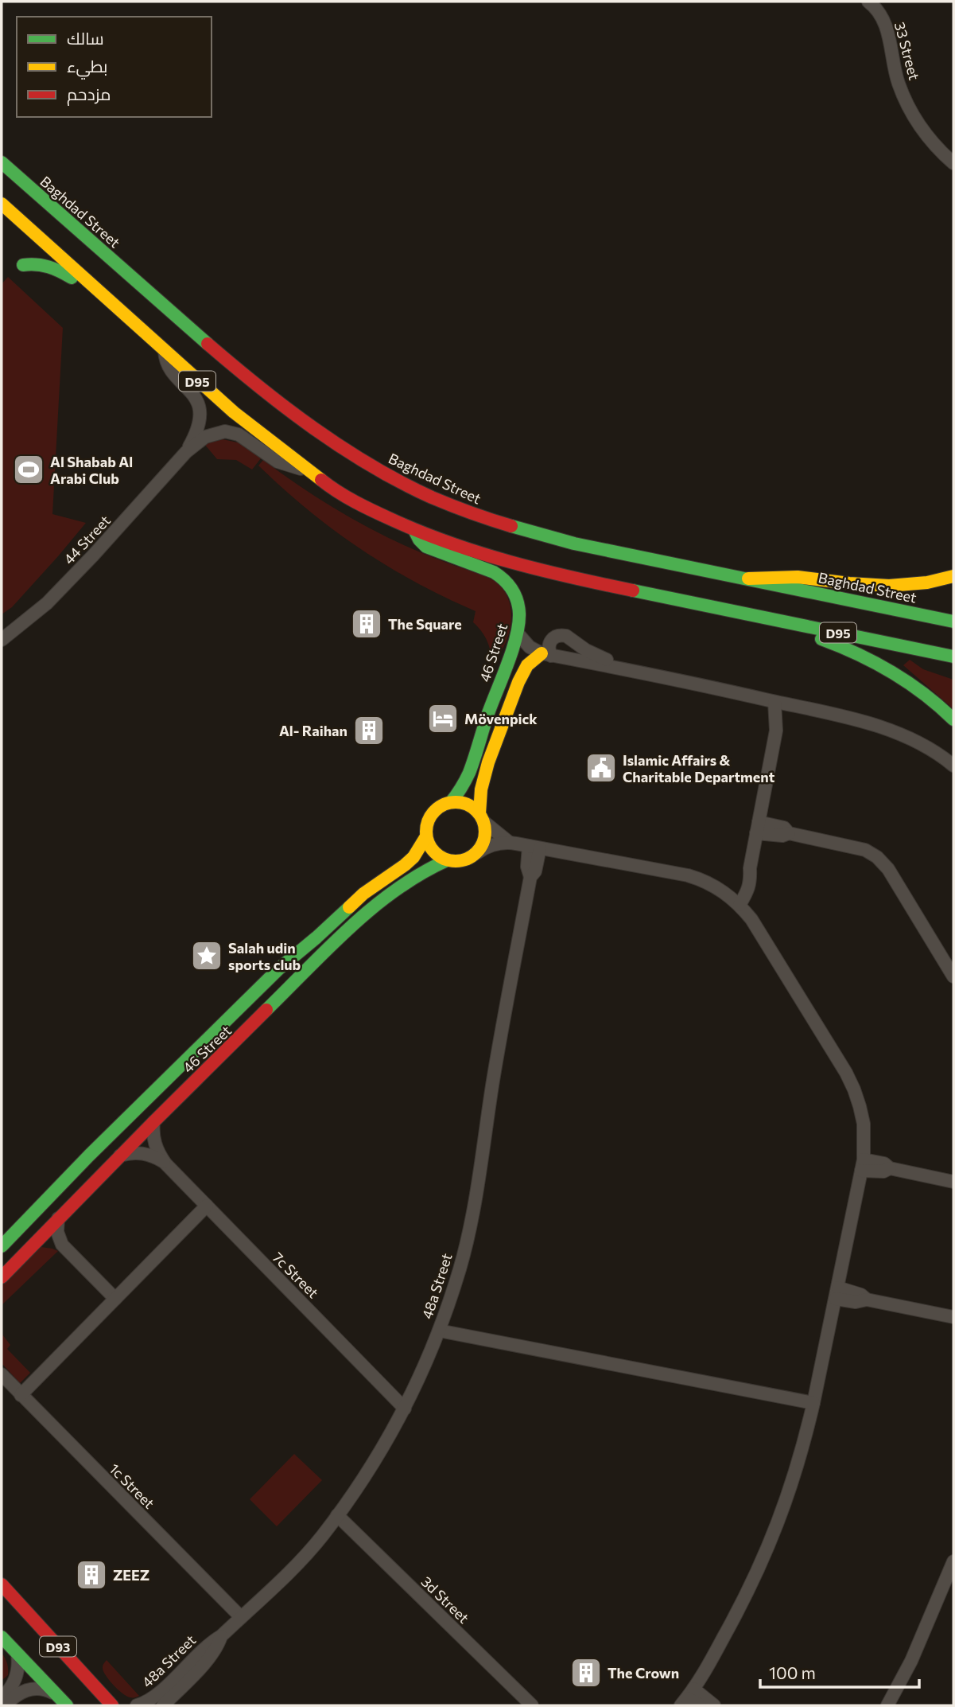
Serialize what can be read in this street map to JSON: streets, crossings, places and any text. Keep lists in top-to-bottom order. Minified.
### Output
{"streets":{"main road":["Baghdad Street","D95","46 Street","D93"],"street":["33 Street","44 Street","7c Street","48a Street","1c Street","3d Street"]},"crossings":[["D95","44 Street"],["D95","46 Street"],["46 Street","7c Street"],["7c Street","48a Street"],["48a Street","1c Street"],["48a Street","3d Street"]],"places":{"sports":["Al Shabab Al Arabi Club"],"building":["The Square","Al- Raihan","ZEEZ","The Crown"],"hotel":["Mövenpick"],"public building":["Islamic Affairs & Charitable Department"],"place":["Salah udin sports club"]},"legend":["سالك","بطيء","مزدحم"],"scale_bar":"100 m"}
